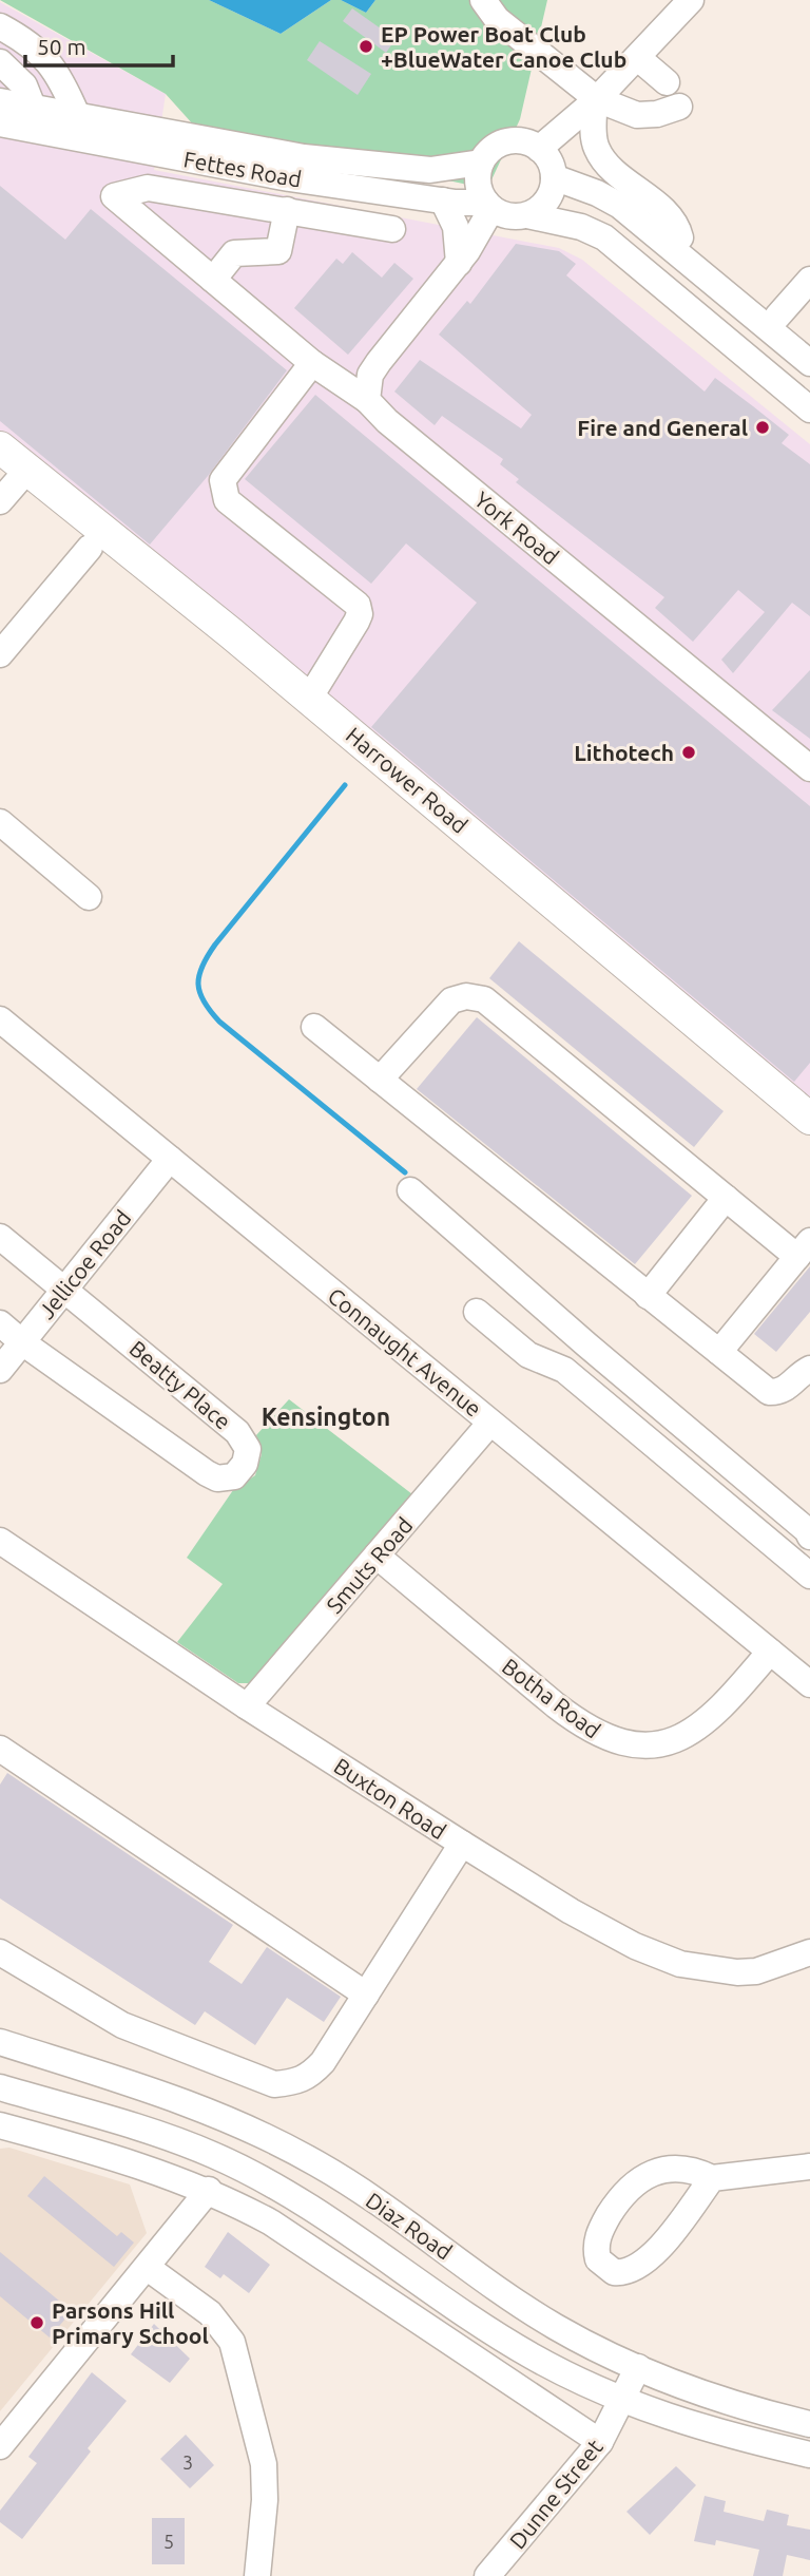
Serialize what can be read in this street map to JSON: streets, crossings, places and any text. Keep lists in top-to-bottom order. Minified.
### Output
{"streets":{"main road":["Harrower Road"],"street":["Fettes Road","York Road","Jellicoe Road","Connaught Avenue","Beatty Place","Smuts Road","Botha Road","Buxton Road","Diaz Road","Dunne Street"]},"crossings":[["Jellicoe Road","Connaught Avenue"],["Jellicoe Road","Beatty Place"],["Connaught Avenue","Smuts Road"],["Connaught Avenue","Botha Road"],["Smuts Road","Botha Road"],["Smuts Road","Buxton Road"],["Diaz Road","Dunne Street"]],"districts":["Kensington"],"places":["EP Power Boat Club +BlueWater Canoe Club","Fire and General","Lithotech","Parsons Hill Primary School"],"house_numbers":["3","5"],"scale_bar":"50 m"}
